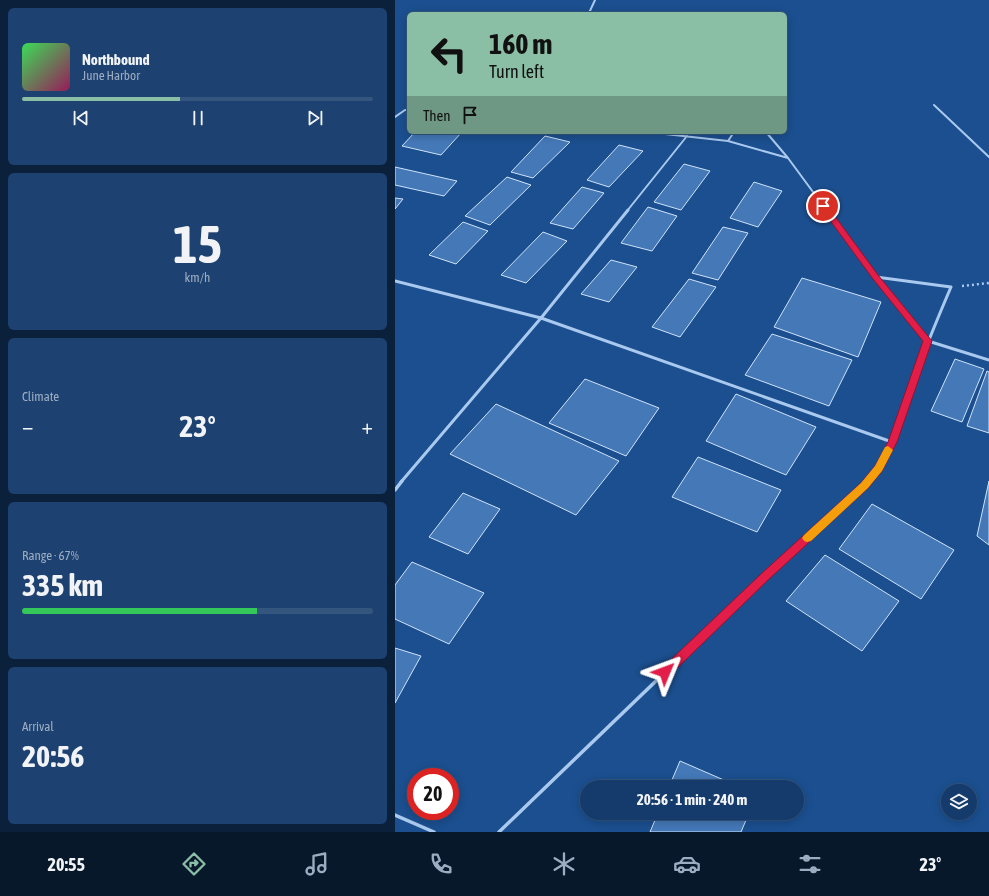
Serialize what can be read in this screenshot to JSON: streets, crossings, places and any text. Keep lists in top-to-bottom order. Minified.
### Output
{"page":{"turn":["160 m","Turn left"],"song":["Northbound","June Harbor"],"then":"Then","tile":[["15","km/h"],"Climate",["Range · 67%","335 km"],["Arrival","20:56"]],"heat":["−","23°","+"],"limit":"20","trip":"20:56 · 1 min · 240 m","tabs":["20:55","23°"]}}
